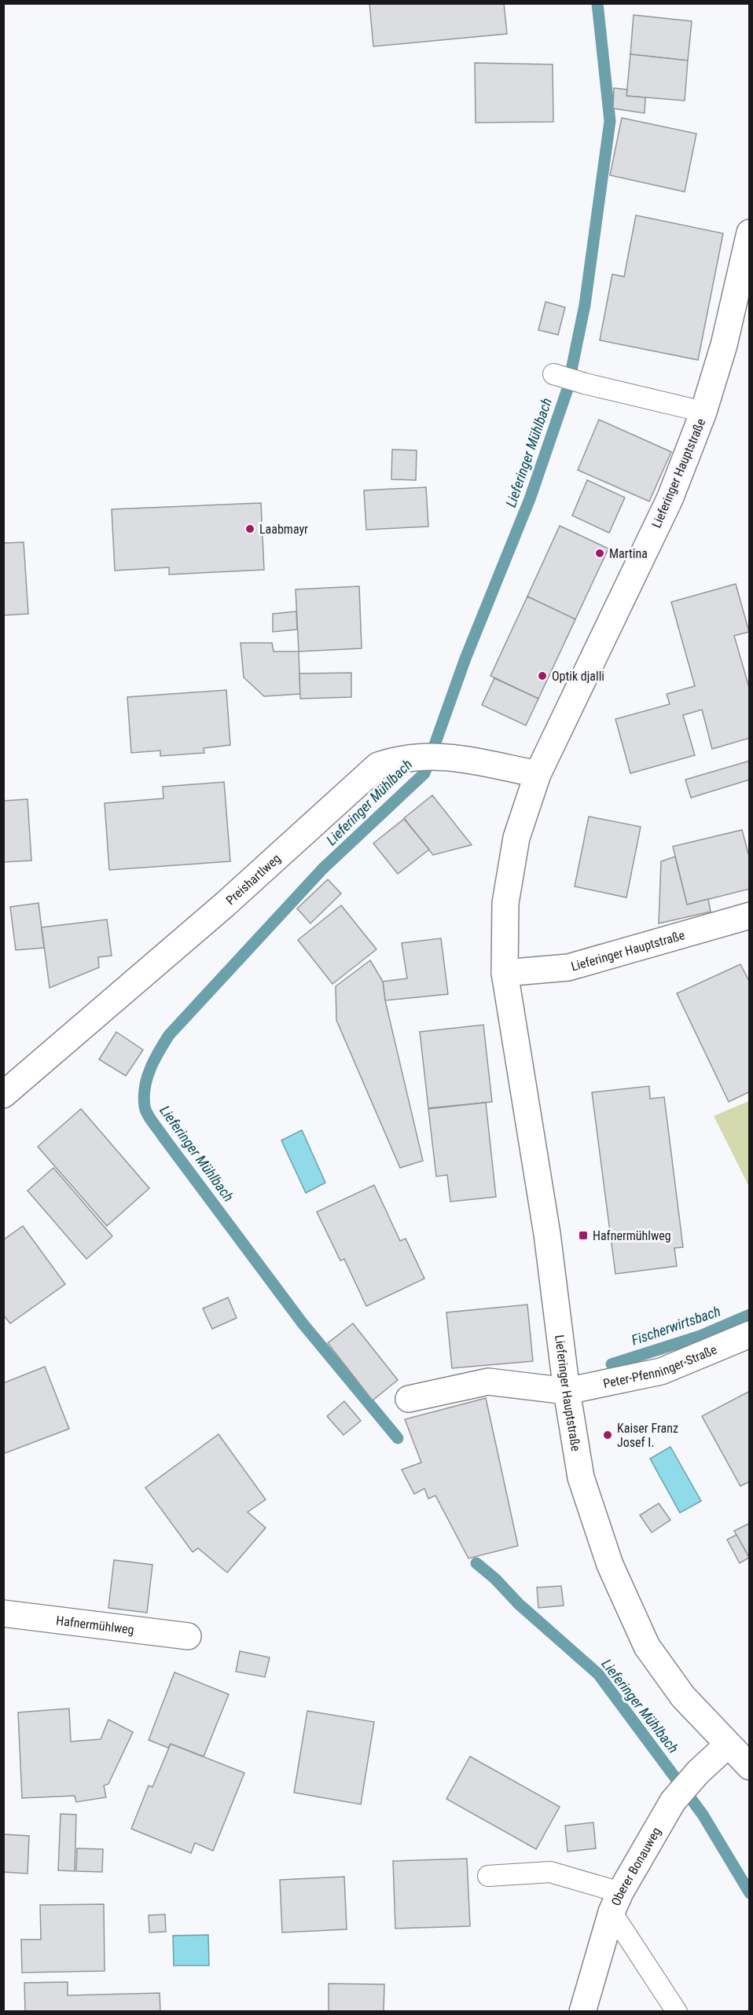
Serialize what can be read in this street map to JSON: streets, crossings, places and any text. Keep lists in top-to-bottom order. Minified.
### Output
{"streets":{"street":["Lieferinger Hauptstraße","Preishartlweg","Peter-Pfenninger-Straße","Hafnermühlweg","Oberer Bonauweg"]},"crossings":[["Lieferinger Hauptstraße","Preishartlweg"],["Lieferinger Hauptstraße","Peter-Pfenninger-Straße"],["Lieferinger Hauptstraße","Oberer Bonauweg"]],"water":["Lieferinger Mühlbach","Fischerwirtsbach"],"places":{"other":["Laabmayr","Martina","Optik djalli","Kaiser Franz Josef I."],"transit":["Hafnermühlweg"]}}
